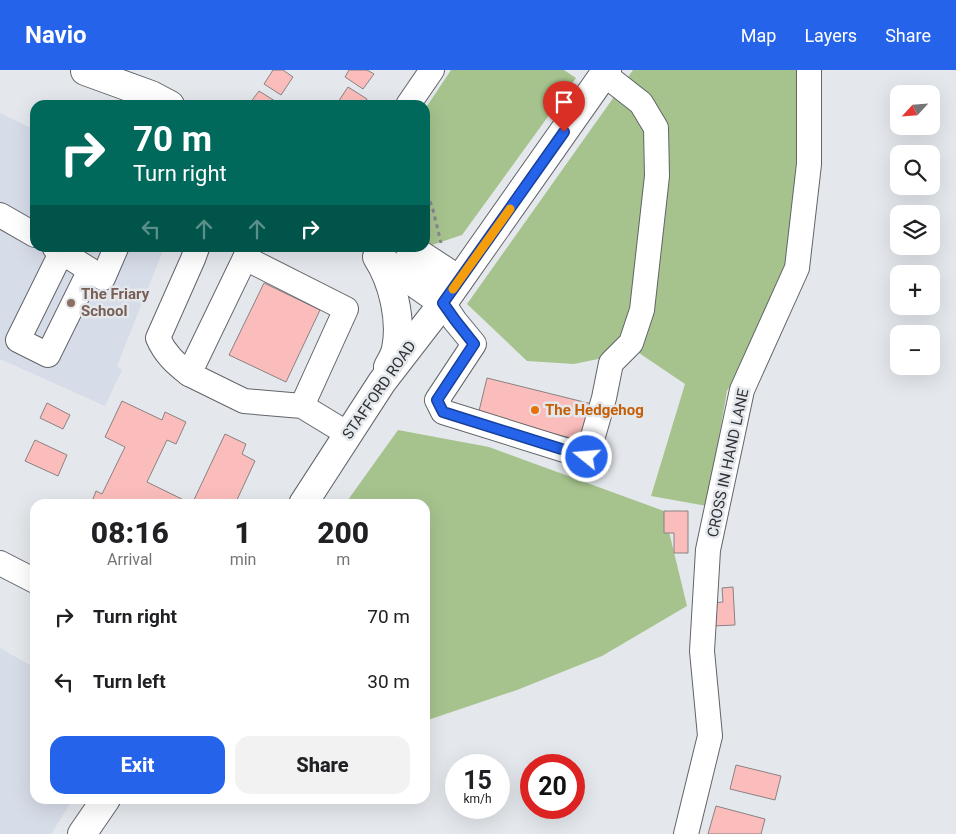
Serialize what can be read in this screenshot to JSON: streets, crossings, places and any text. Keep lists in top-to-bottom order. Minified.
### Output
{"streets":{"highway":["STAFFORD ROAD"],"street":["CROSS IN HAND LANE"]},"places":["The Friary School","The Hedgehog"],"north":"bottom left","page":{"header":"Navio","nav":["Map","Layers","Share"],"map_buttons":["+","−"],"turn":["70 m","Turn right"],"eta":["08:16","Arrival","1","min","200","m"],"list":[{"name":"Turn right","value":"70 m"},{"name":"Turn left","value":"30 m"}],"buttons":["Exit","Share"],"speed":"15 km/h","limit":"20"}}
